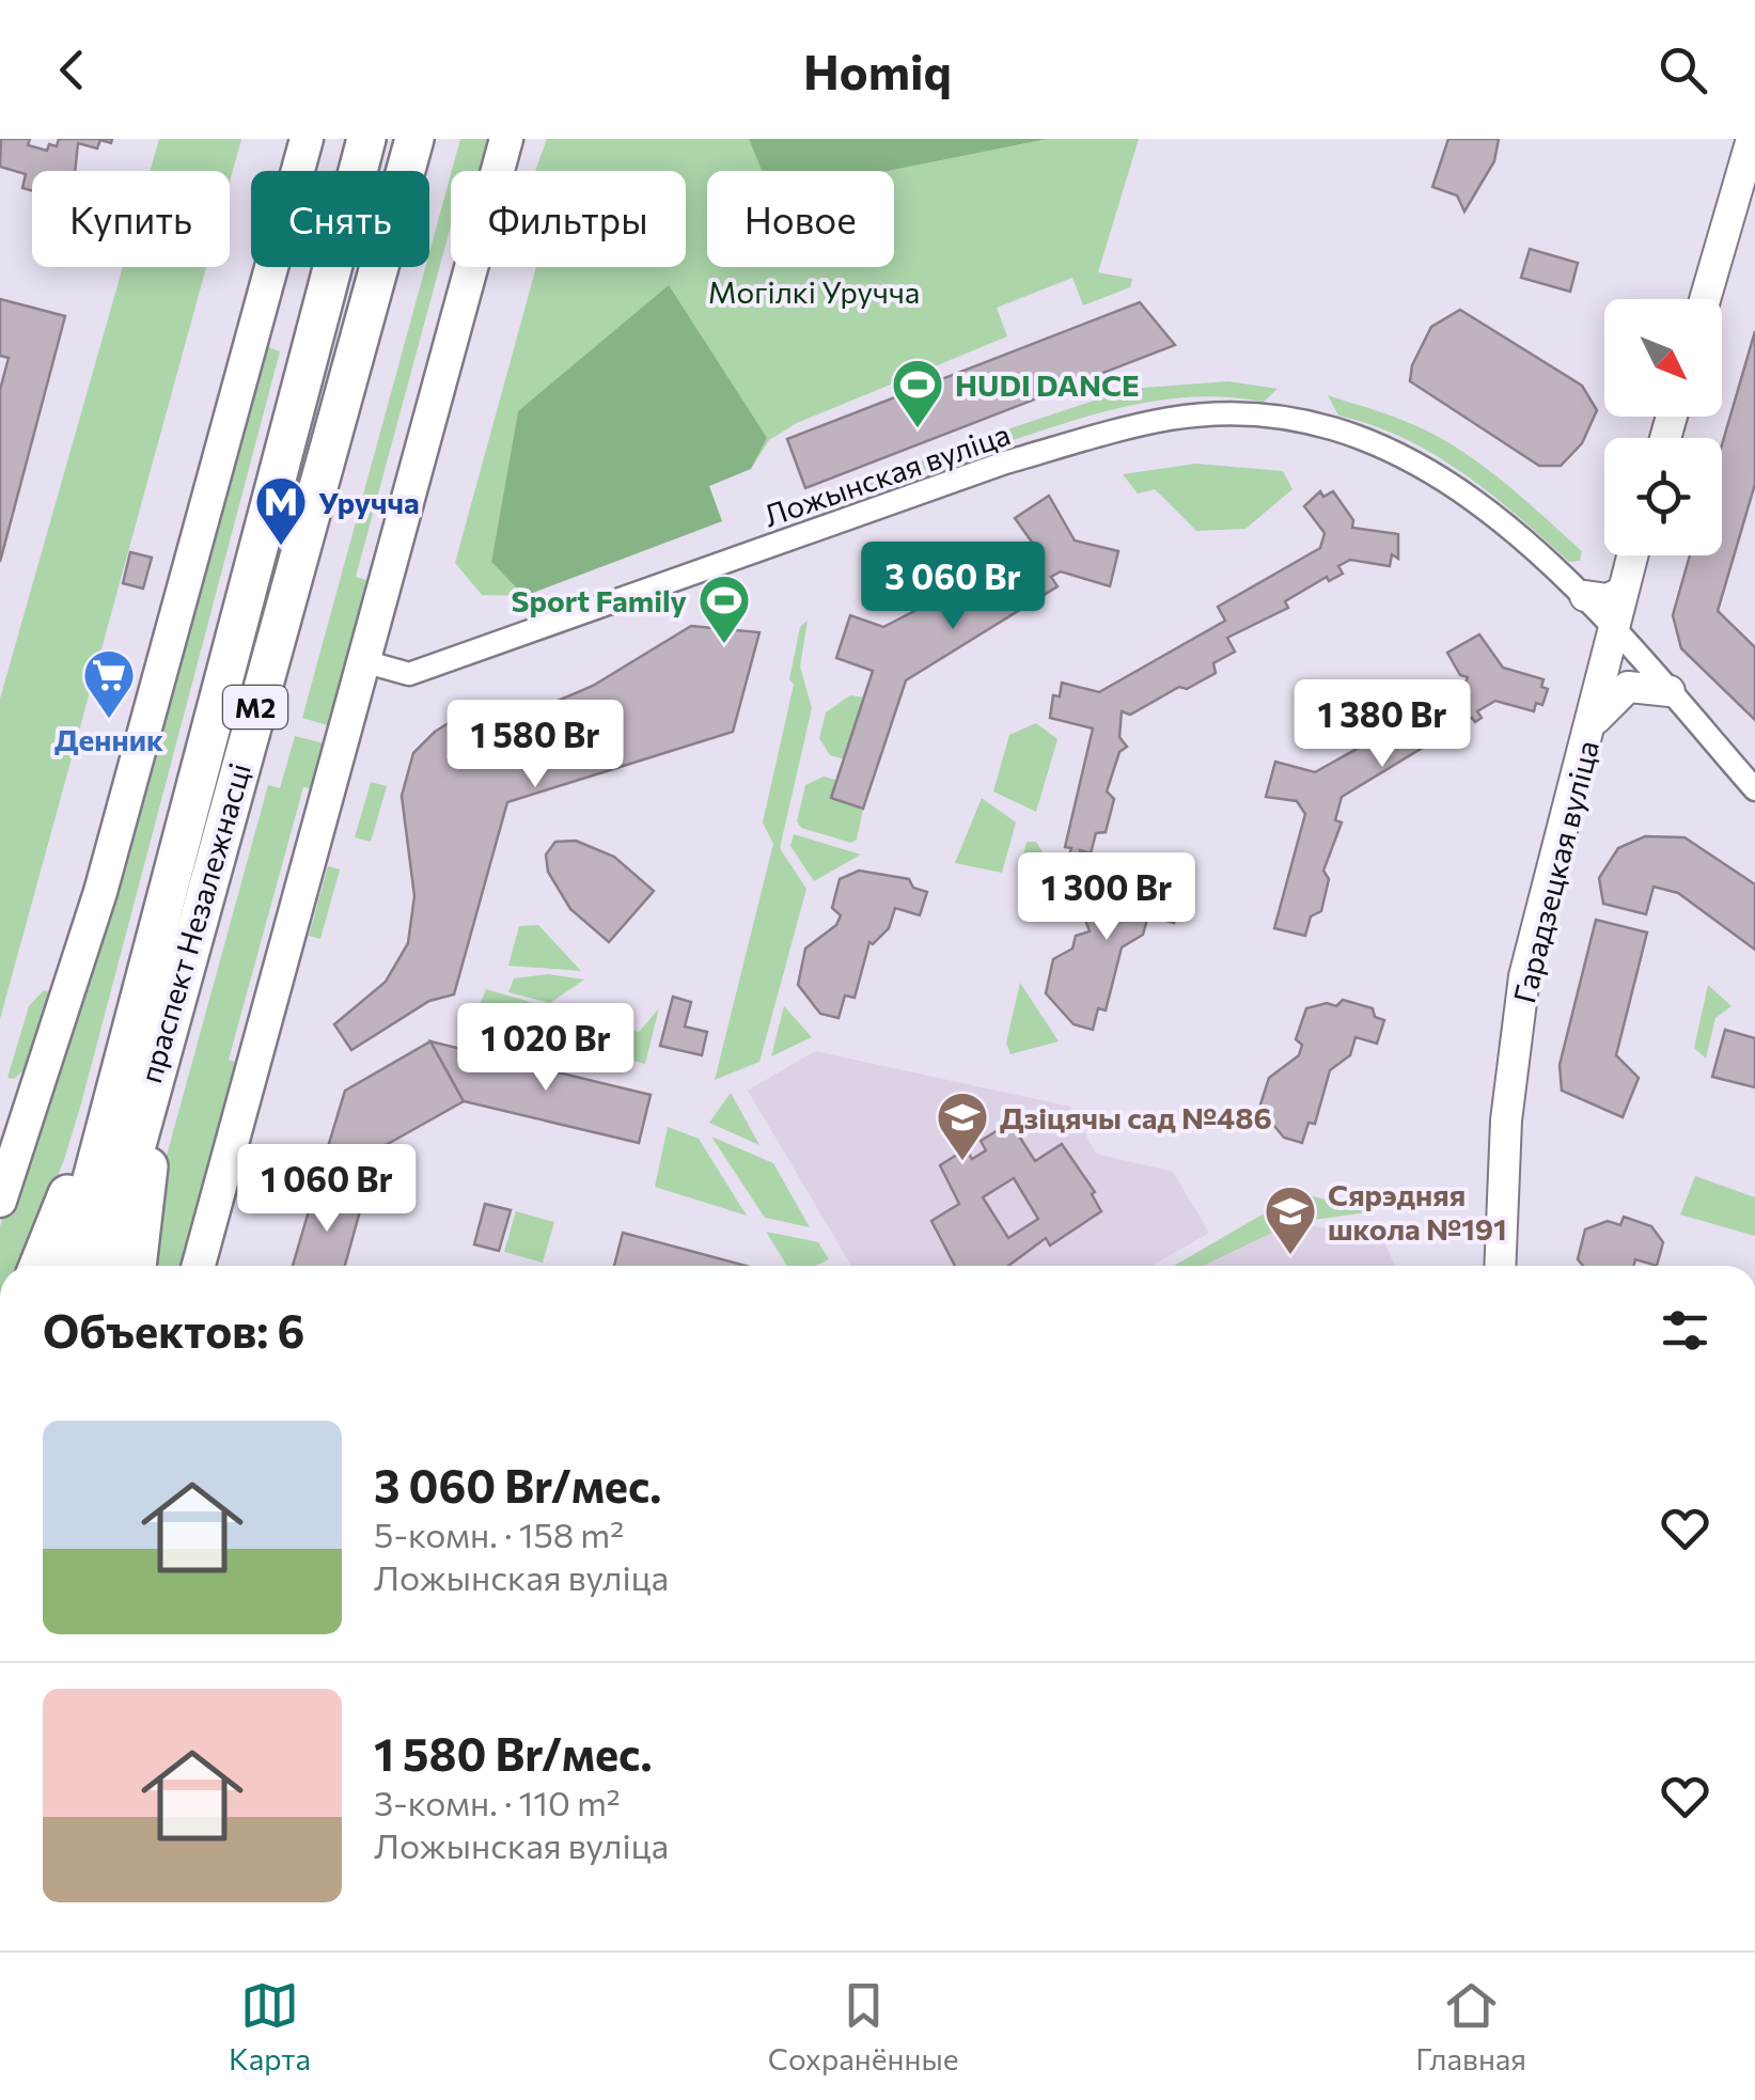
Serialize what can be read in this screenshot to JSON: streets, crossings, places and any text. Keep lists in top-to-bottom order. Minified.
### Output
{"streets":{"highway":["М2","праспект Незалежнасці"],"street":["Ложынская вуліца","Гарадзецкая вуліца"]},"crossings":[["Ложынская вуліца","Гарадзецкая вуліца"]],"parks":["Могілкі Уручча"],"places":{"sports":["HUDI DANCE","Sport Family"],"metro station":["Уручча"],"supermarket":["Денник"],"school or university":["Дзіцячы сад №486","Сярэдняя школа №191"]},"north":"bottom right","page":{"header":"Homiq","chip":["Купить","Снять","Фильтры","Новое"],"price":["3 060 Br","1 380 Br","1 580 Br","1 300 Br","1 020 Br","1 060 Br"],"heading":"Объектов: 6","list":[{"name":"3 060 Br/мес.","note":"5-комн. · 158 m² · Ложынская вуліца"},{"name":"1 580 Br/мес.","note":"3-комн. · 110 m² · Ложынская вуліца"}],"tabs":["Карта","Сохранённые","Главная"]}}
